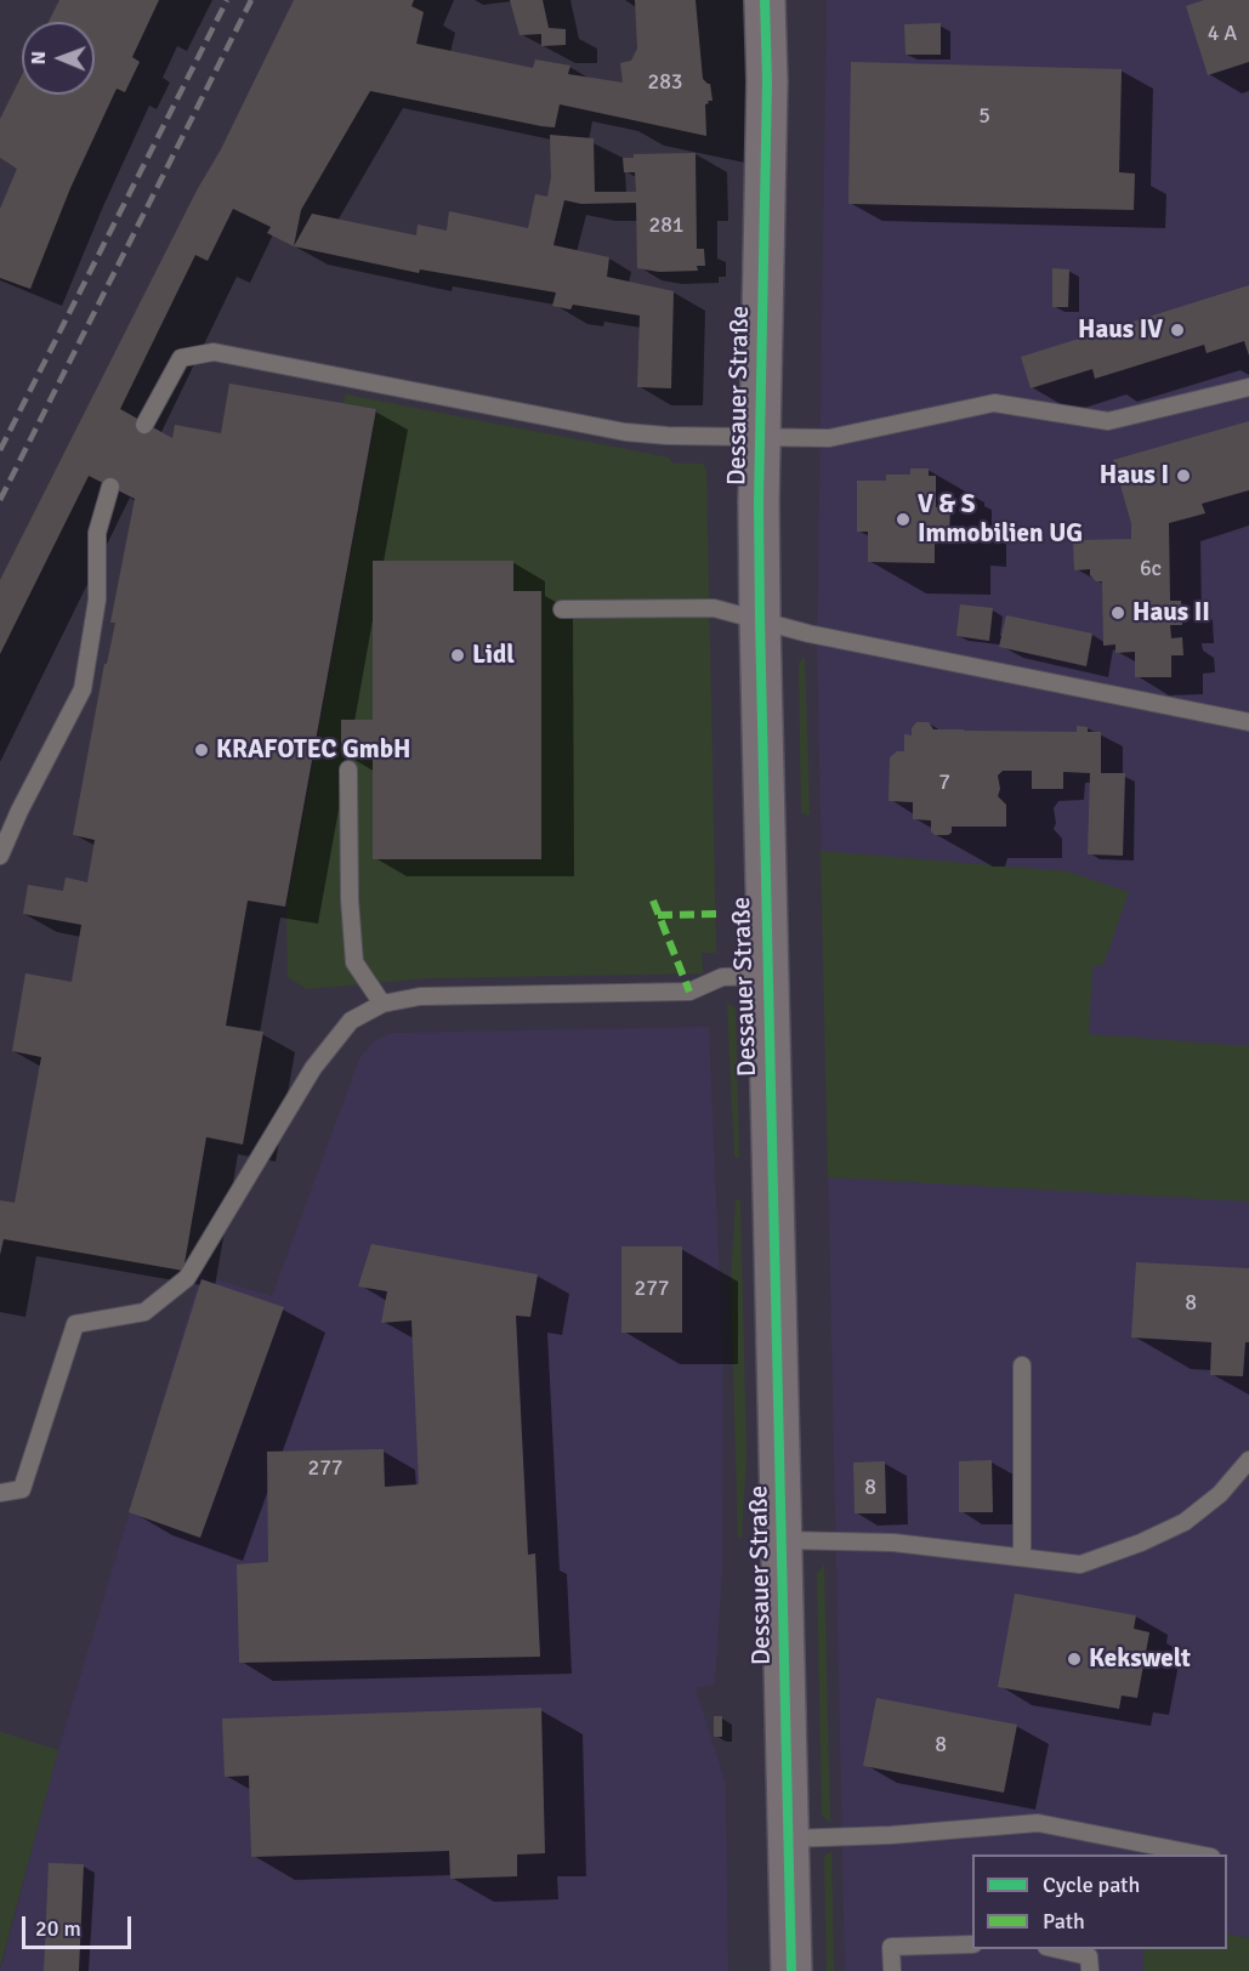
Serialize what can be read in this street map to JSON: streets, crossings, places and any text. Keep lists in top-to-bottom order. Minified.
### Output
{"streets":{"main road":["Dessauer Straße"]},"places":["Haus IV","Haus I","V & S Immobilien UG","Haus II","Lidl","KRAFOTEC GmbH","Kekswelt"],"house_numbers":["4 A","283","5","281","6c","7","277","8","277","8","8"],"legend":["Cycle path","Path"],"scale_bar":"20 m","north":"left"}
